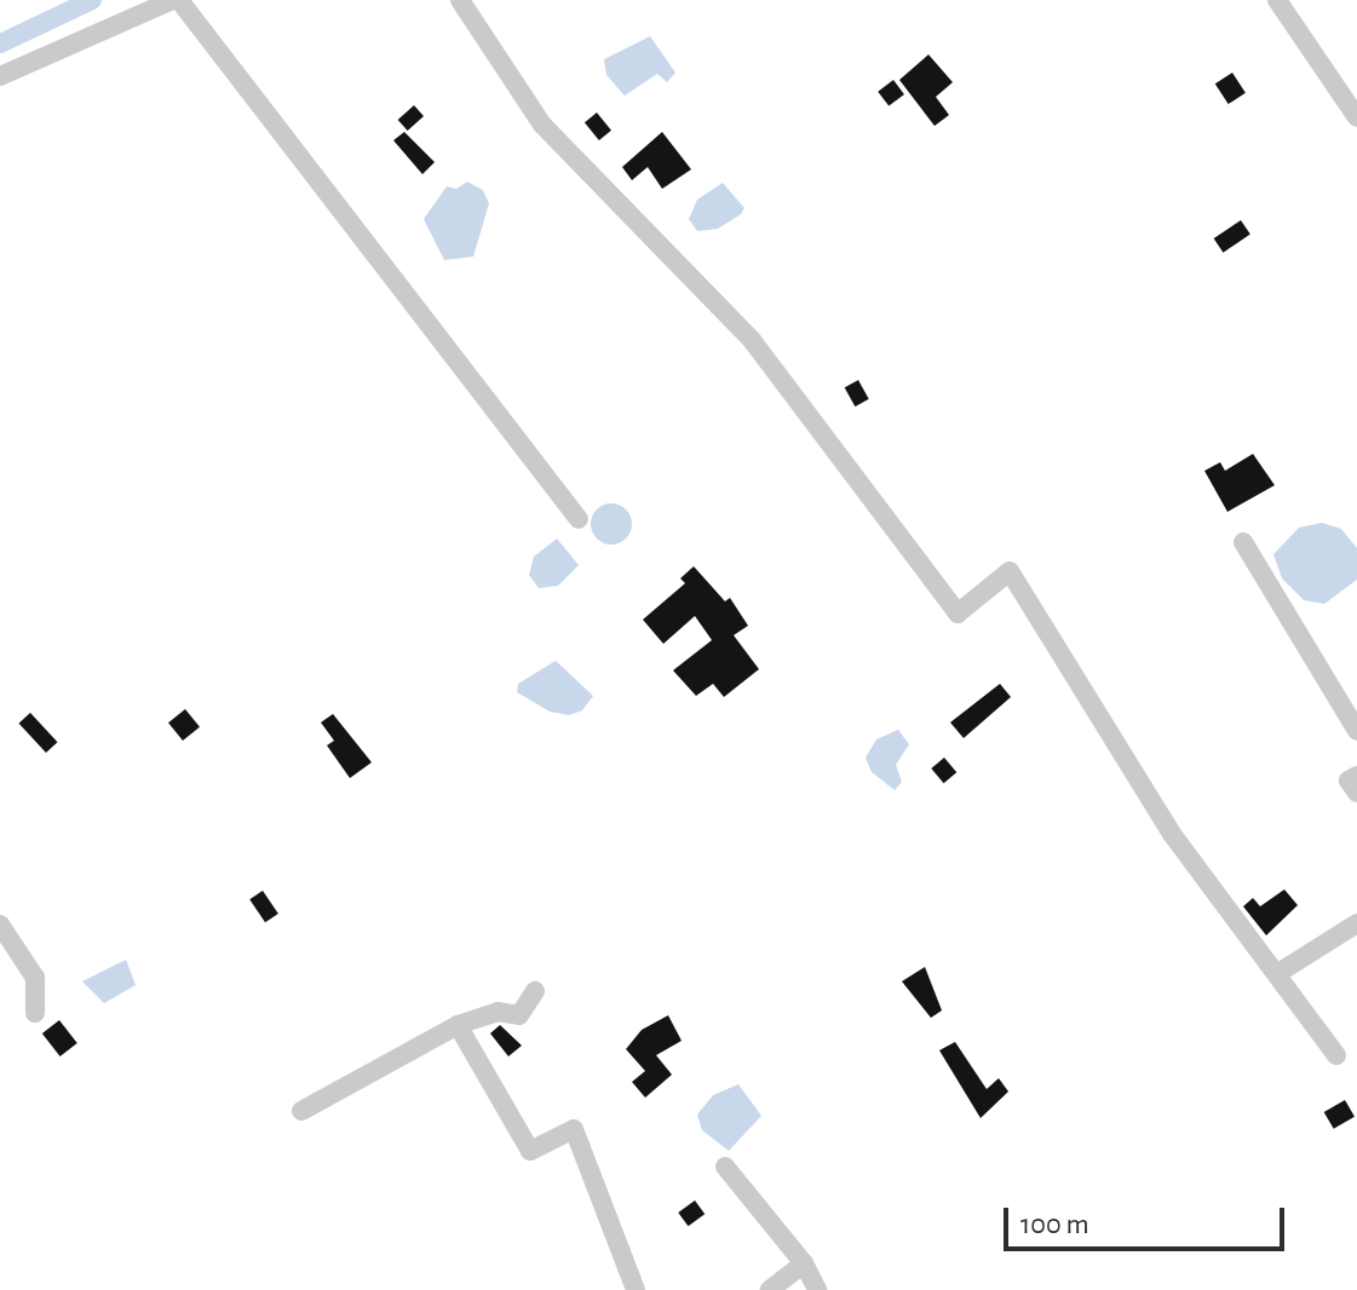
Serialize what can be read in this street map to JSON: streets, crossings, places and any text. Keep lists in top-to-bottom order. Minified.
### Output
{"scale_bar":"100 m"}
